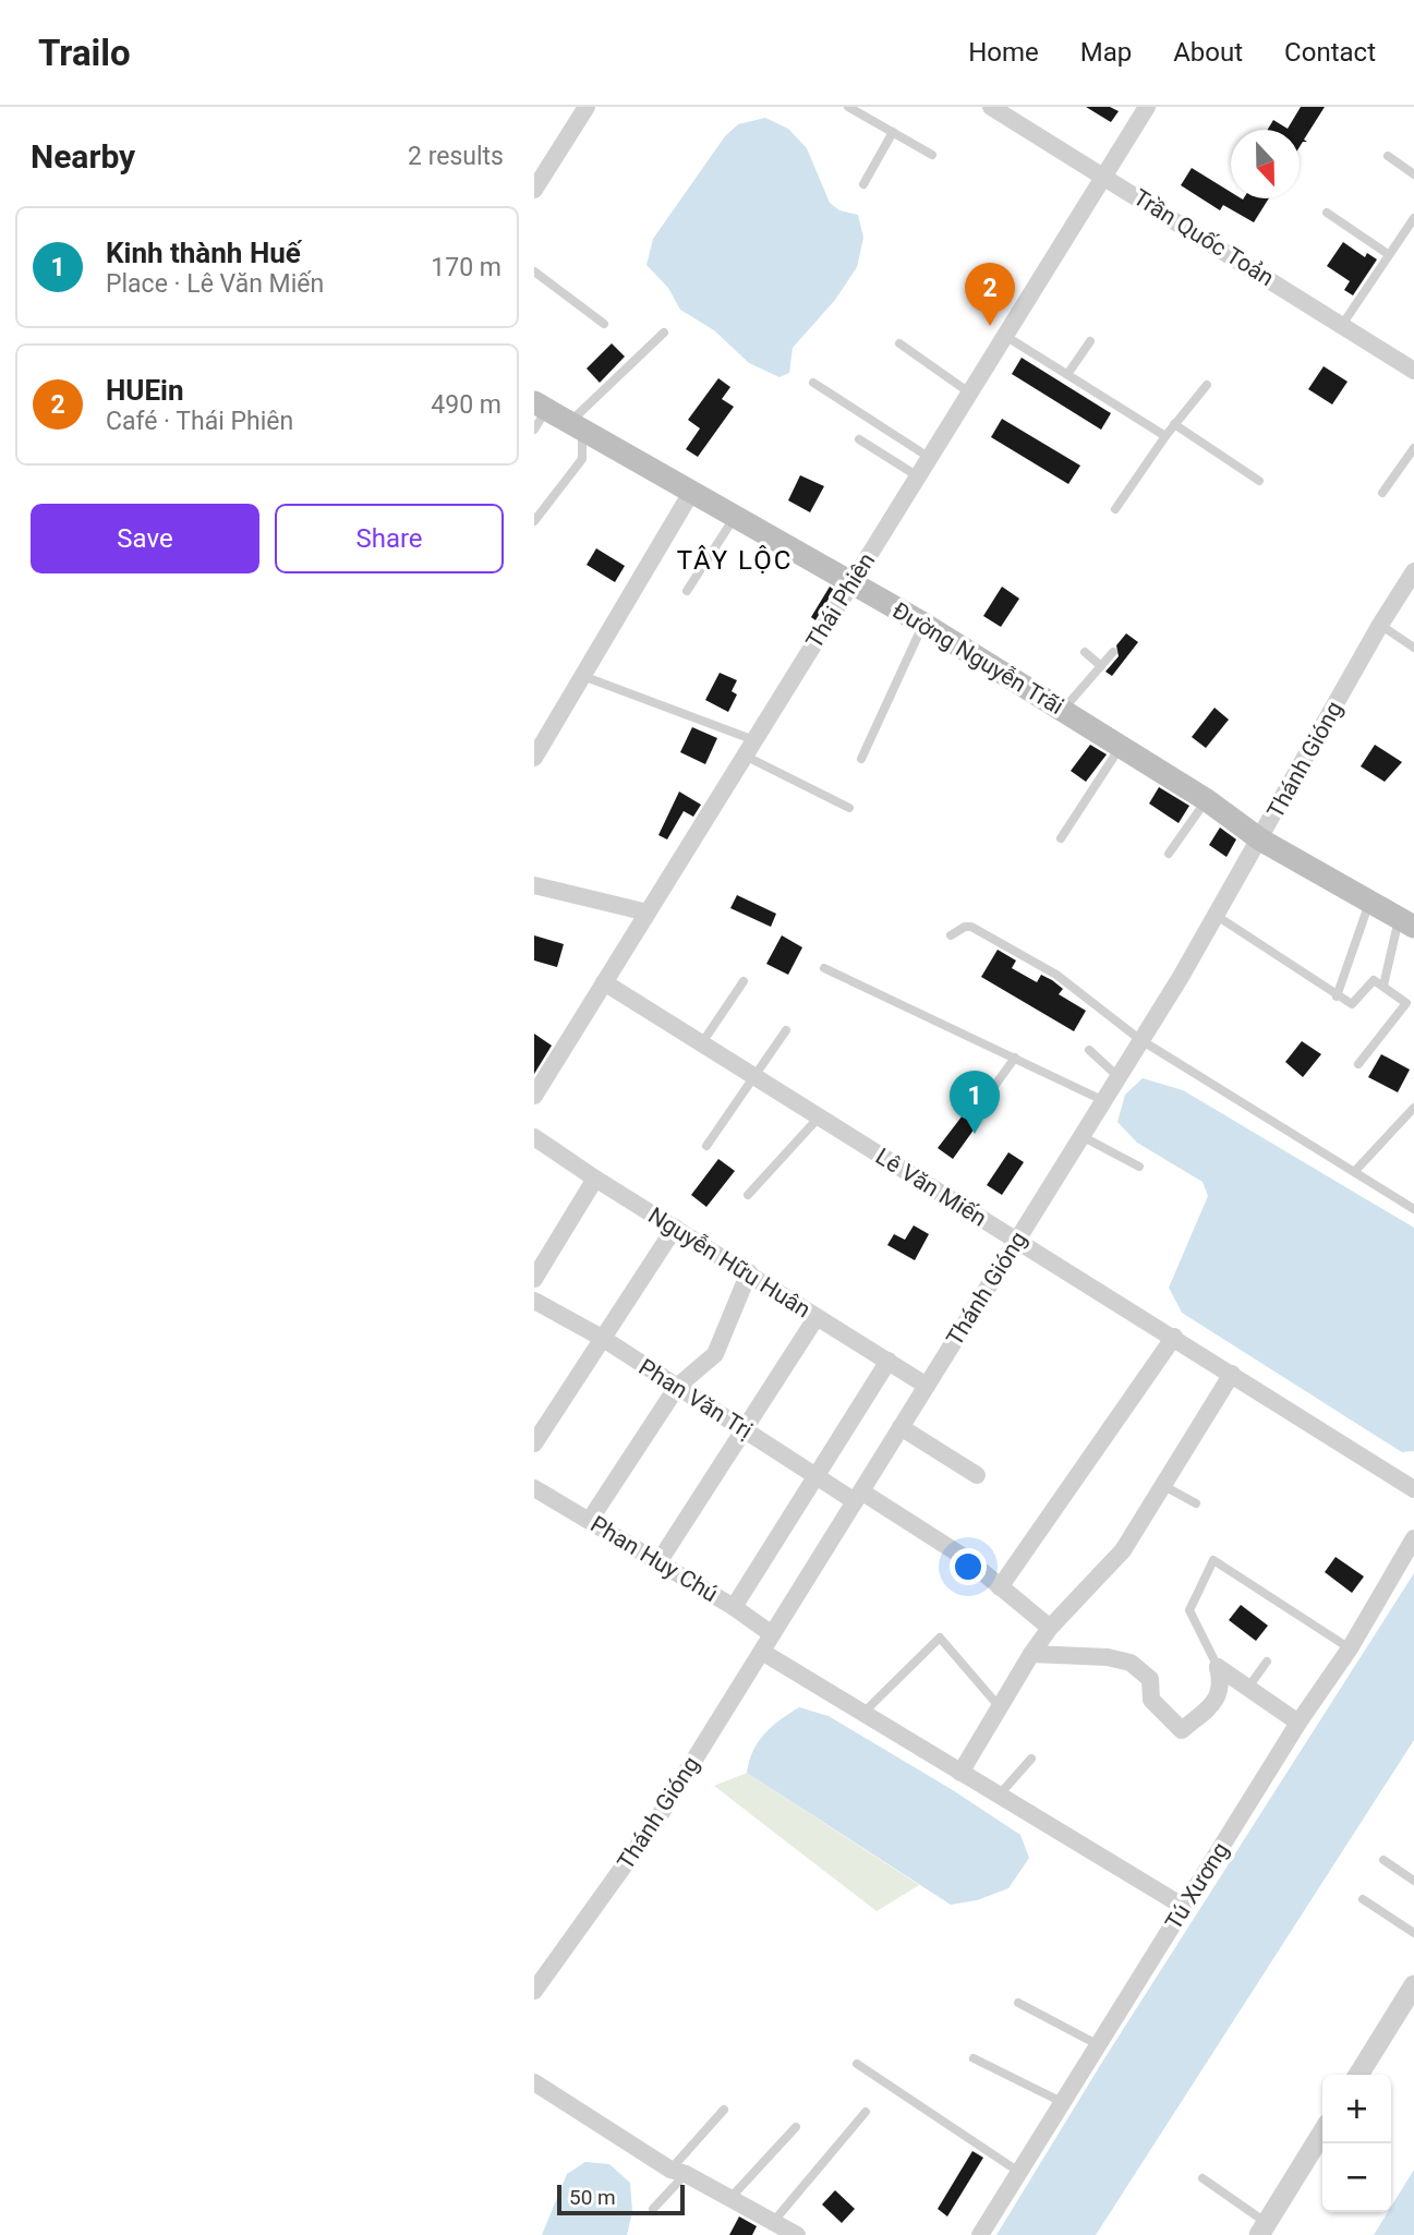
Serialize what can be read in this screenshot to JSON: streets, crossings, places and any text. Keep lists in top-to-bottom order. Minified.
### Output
{"streets":{"main road":["Đường Nguyễn Trãi"],"street":["Trần Quốc Toản","Thái Phiên","Thánh Gióng","Lê Văn Miến","Nguyễn Hữu Huân","Phan Văn Trị","Phan Huy Chú","Tú Xương"]},"crossings":[["Trần Quốc Toản","Thái Phiên"],["Thái Phiên","Đường Nguyễn Trãi"],["Thái Phiên","Lê Văn Miến"],["Đường Nguyễn Trãi","Thánh Gióng"],["Thánh Gióng","Lê Văn Miến"],["Thánh Gióng","Nguyễn Hữu Huân"],["Thánh Gióng","Phan Văn Trị"],["Thánh Gióng","Phan Huy Chú"]],"districts":["TÂY LỘC"],"scale_bar":"50 m","north":"bottom","page":{"header":"Trailo","nav":["Home","Map","About","Contact"],"heading":["Nearby","2 results"],"list":[{"mark":"1","name":"Kinh thành Huế","note":"Place · Lê Văn Miến","value":"170 m"},{"mark":"2","name":"HUEin","note":"Café · Thái Phiên","value":"490 m"}],"pins":["2","1"],"buttons":["Save","Share"],"map_buttons":["+","−"],"scale":"50 m"}}
